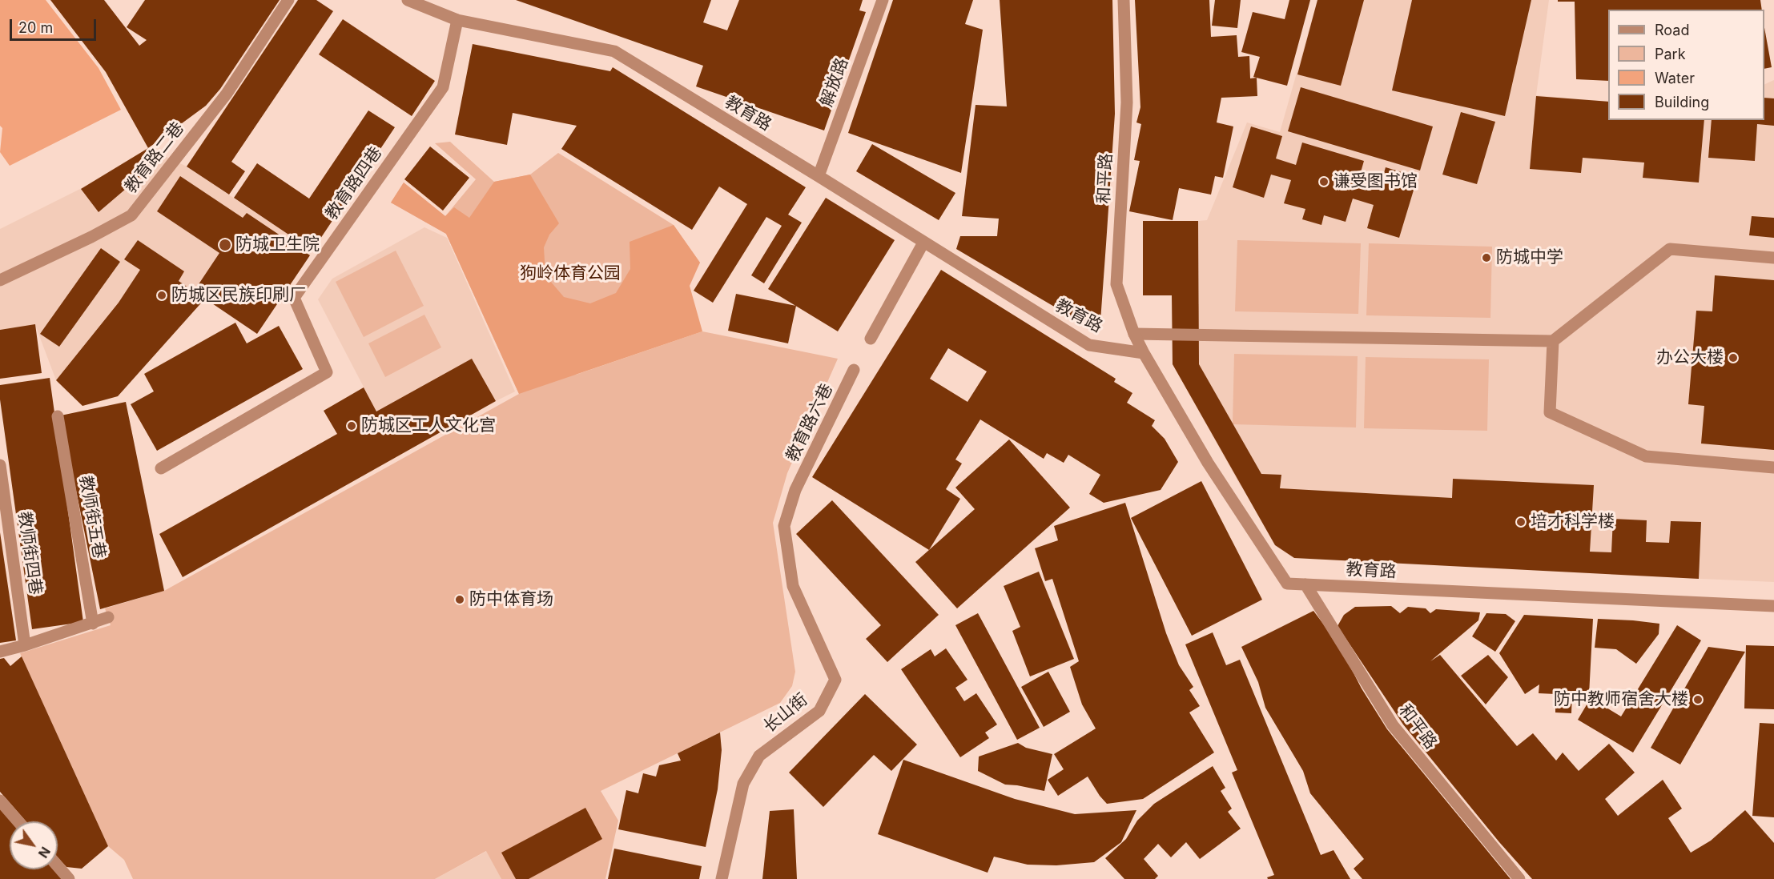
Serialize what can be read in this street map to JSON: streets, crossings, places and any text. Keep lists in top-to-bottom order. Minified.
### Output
{"streets":{"street":["解放路","教育路","教育路二巷","和平路","教育路四巷","教育路六巷","教师街五巷","教师街四巷","长山街"]},"crossings":[["解放路","教育路"],["教育路","和平路"],["教育路","教育路四巷"],["教育路六巷","长山街"]],"parks":["狗岭体育公园"],"places":["谦受图书馆","防城卫生院","防城中学","防城区民族印刷厂","办公大楼","防城区工人文化宫","培才科学楼","防中体育场","防中教师宿舍大楼"],"legend":["Road","Park","Water","Building"],"scale_bar":"20 m","north":"bottom right"}
